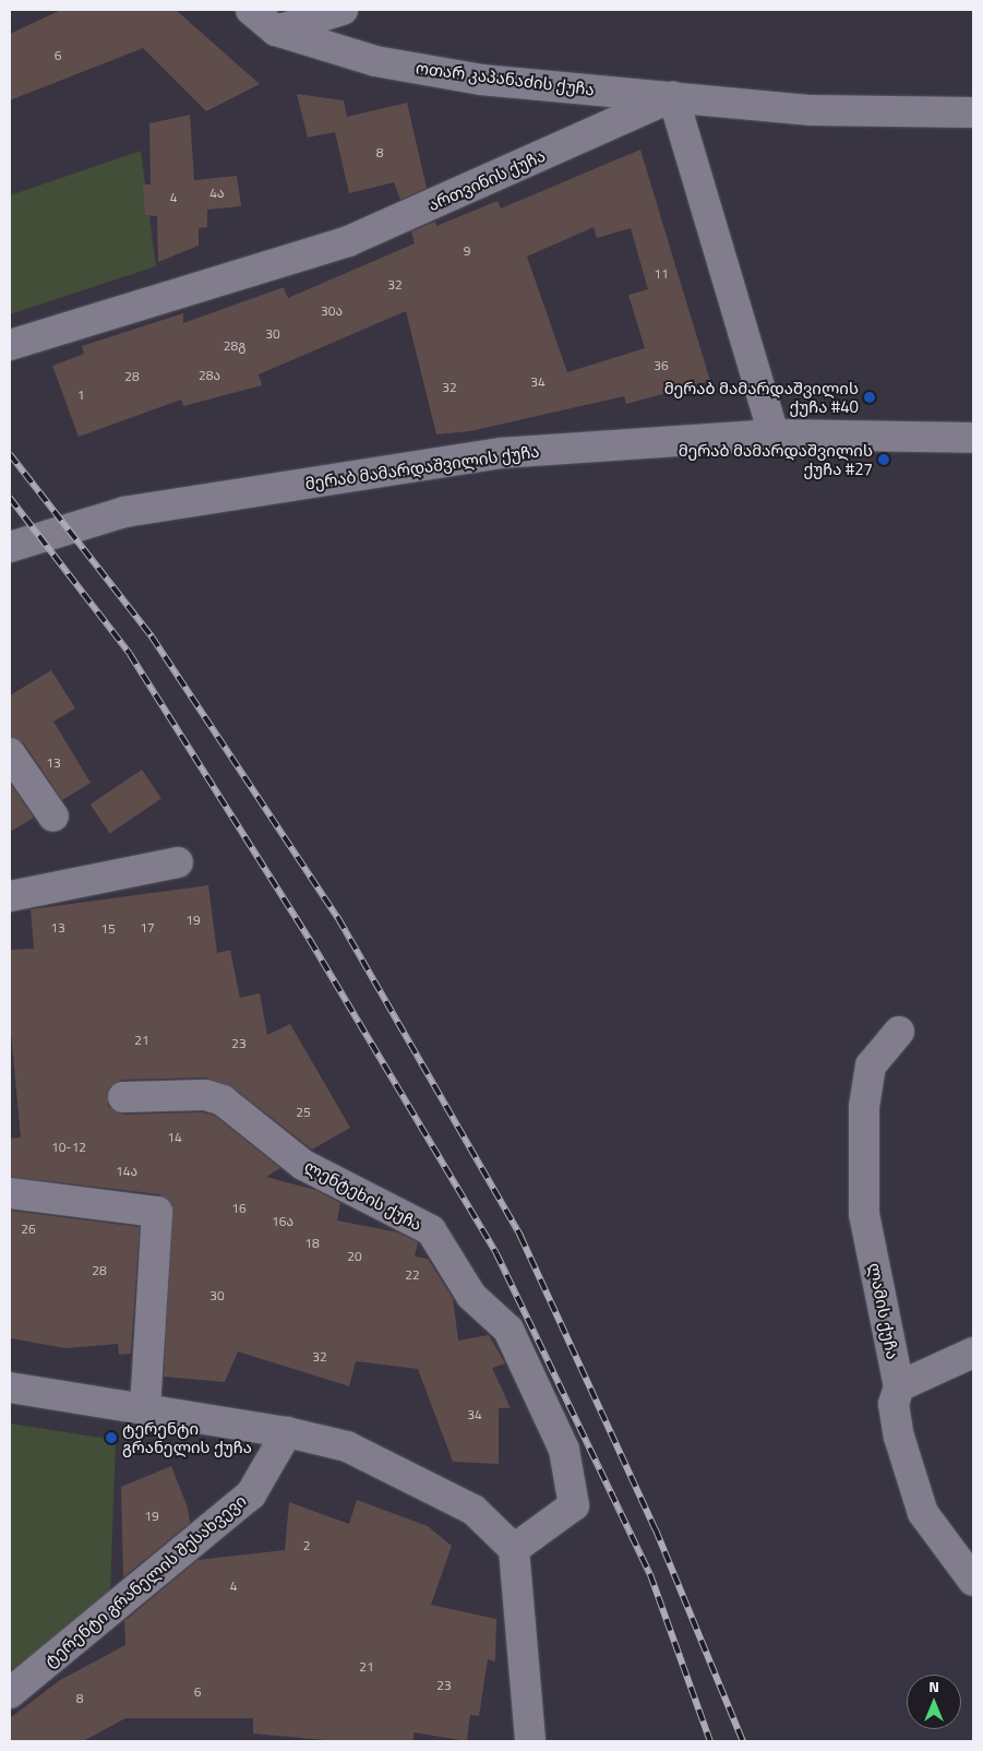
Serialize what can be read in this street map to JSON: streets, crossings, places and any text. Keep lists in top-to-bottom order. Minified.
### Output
{"streets":{"street":["ოთარ კაპანაძის ქუჩა","ართვინის ქუჩა","მერაბ მამარდაშვილის ქუჩა","ლენტეხის ქუჩა","ლამის ქუჩა","ტერენტი გრანელის შესახვევი"]},"crossings":[["ოთარ კაპანაძის ქუჩა","ართვინის ქუჩა"]],"places":["მერაბ მამარდაშვილის ქუჩა #40","მერაბ მამარდაშვილის ქუჩა #27","ტერენტი გრანელის ქუჩა"],"house_numbers":["6","8","4ა","4","9","11","32","30ა","30","28გ","36","28ა","28","34","32","1","13","19","13","17","15","21","23","25","14","10-12","14ა","16","16ა","26","18","20","28","22","30","32","34","19","2","4","21","23","6","8"],"north":"top"}
